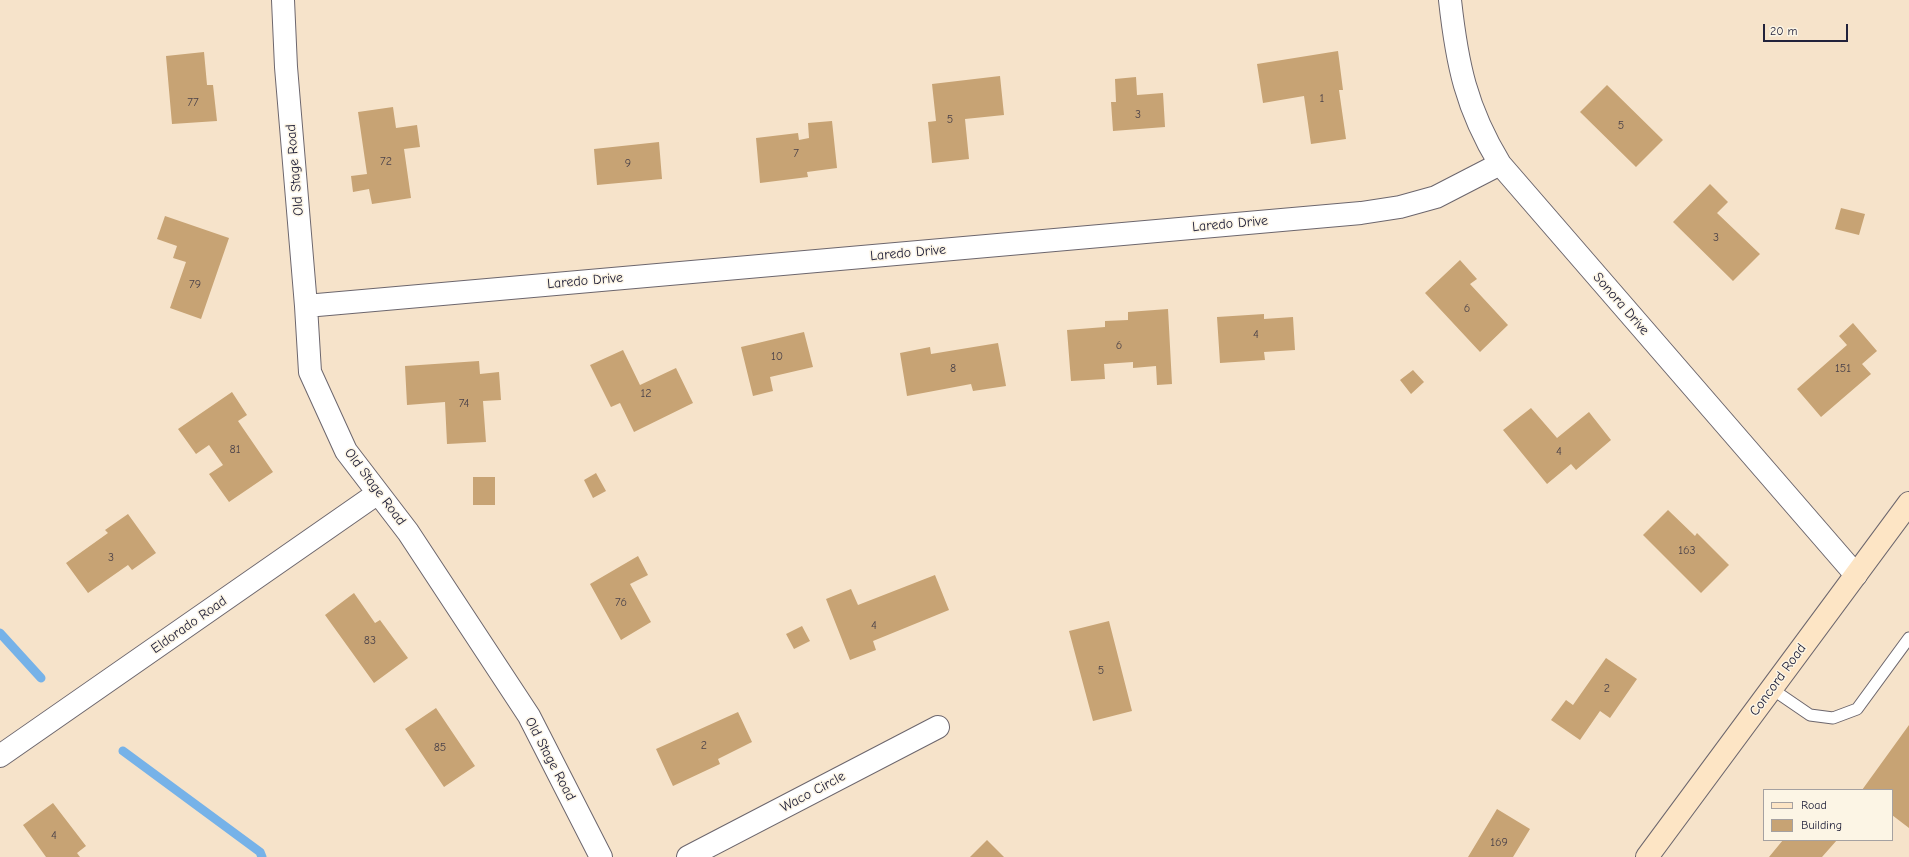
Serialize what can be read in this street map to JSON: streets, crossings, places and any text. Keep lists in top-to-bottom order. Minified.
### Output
{"streets":{"main road":["Concord Road"],"street":["Old Stage Road","Laredo Drive","Sonora Drive","Eldorado Road","Waco Circle"]},"crossings":[["Old Stage Road","Laredo Drive"],["Old Stage Road","Eldorado Road"],["Laredo Drive","Sonora Drive"],["Sonora Drive","Concord Road"]],"house_numbers":["1","77","3","5","5","7","72","9","3","79","6","4","6","10","8","151","12","74","81","4","163","3","76","4","83","5","2","2","85","4","169"],"legend":["Road","Building"],"scale_bar":"20 m"}
